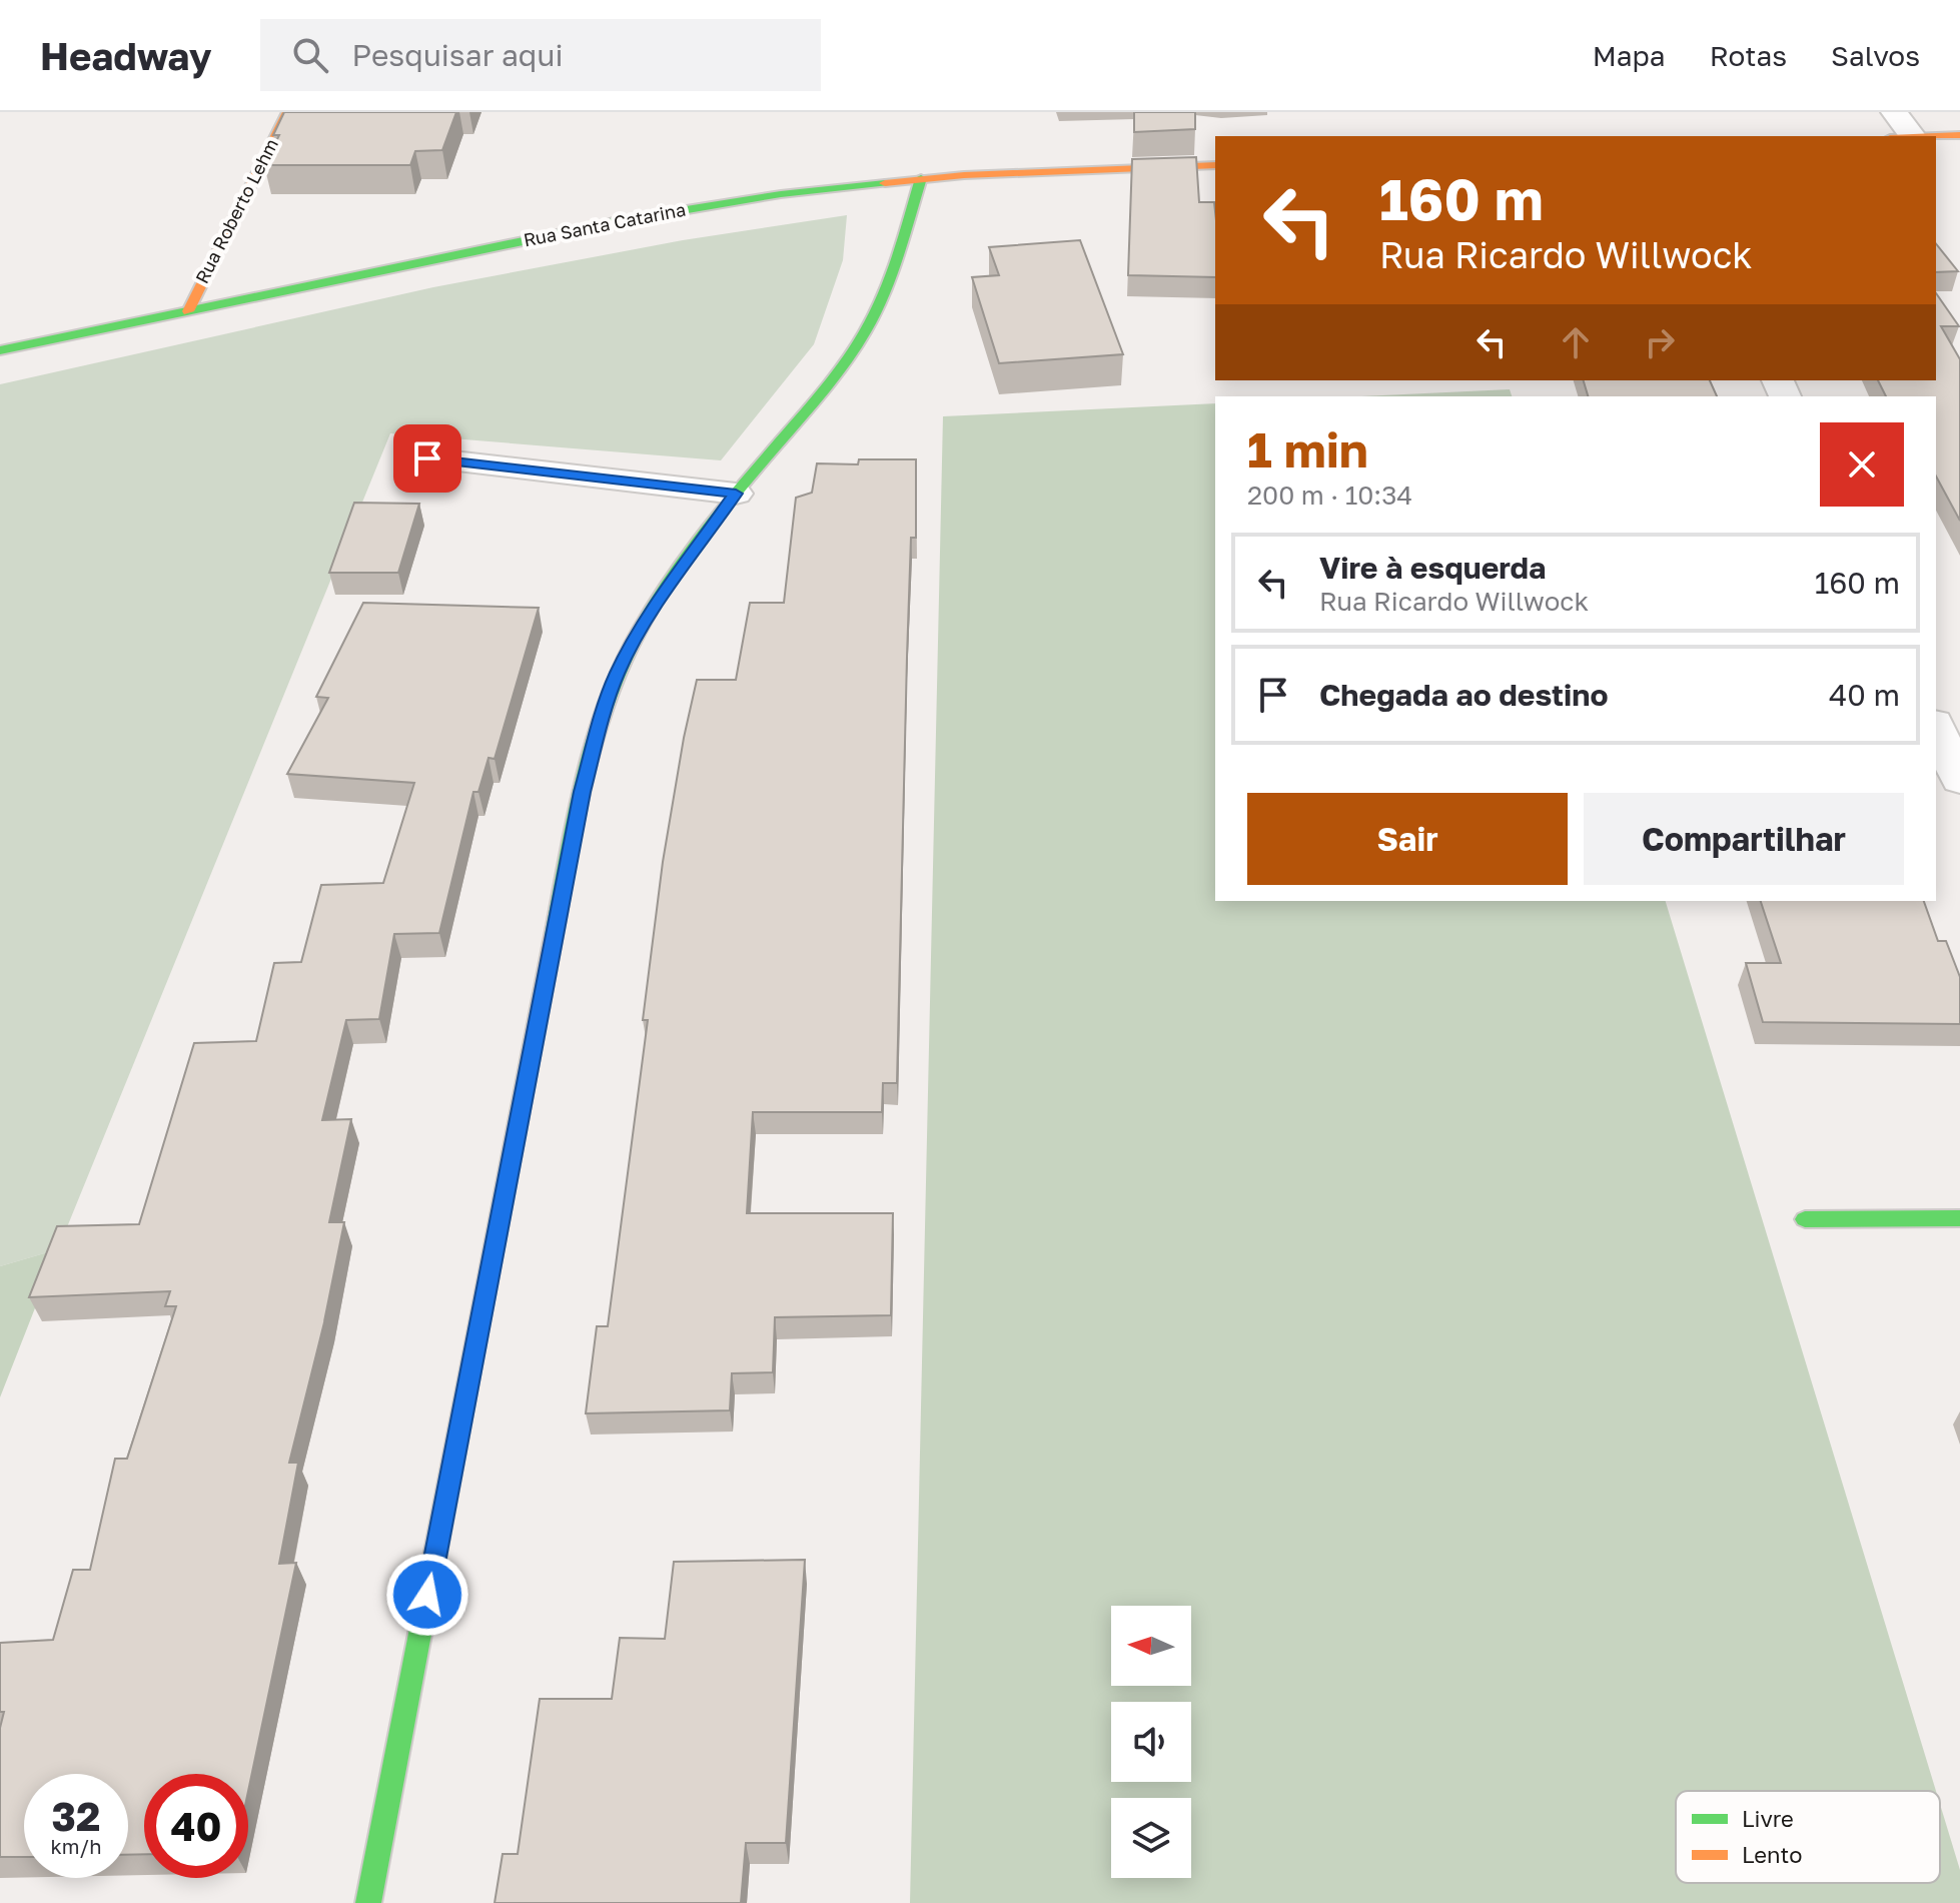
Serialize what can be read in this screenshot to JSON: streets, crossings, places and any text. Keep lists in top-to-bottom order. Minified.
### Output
{"streets":{"street":["Rua Roberto Lehm","Rua Santa Catarina"]},"crossings":[["Rua Roberto Lehm","Rua Santa Catarina"]],"legend":["Livre","Lento"],"north":"left","page":{"header":"Headway","search":"Pesquisar aqui","nav":["Mapa","Rotas","Salvos"],"turn":["160 m","Rua Ricardo Willwock"],"heading":["1 min","200 m · 10:34"],"list":[{"name":"Vire à esquerda","note":"Rua Ricardo Willwock","value":"160 m"},{"name":"Chegada ao destino","value":"40 m"}],"buttons":["Sair","Compartilhar"],"speed":"32 km/h","limit":"40"}}
